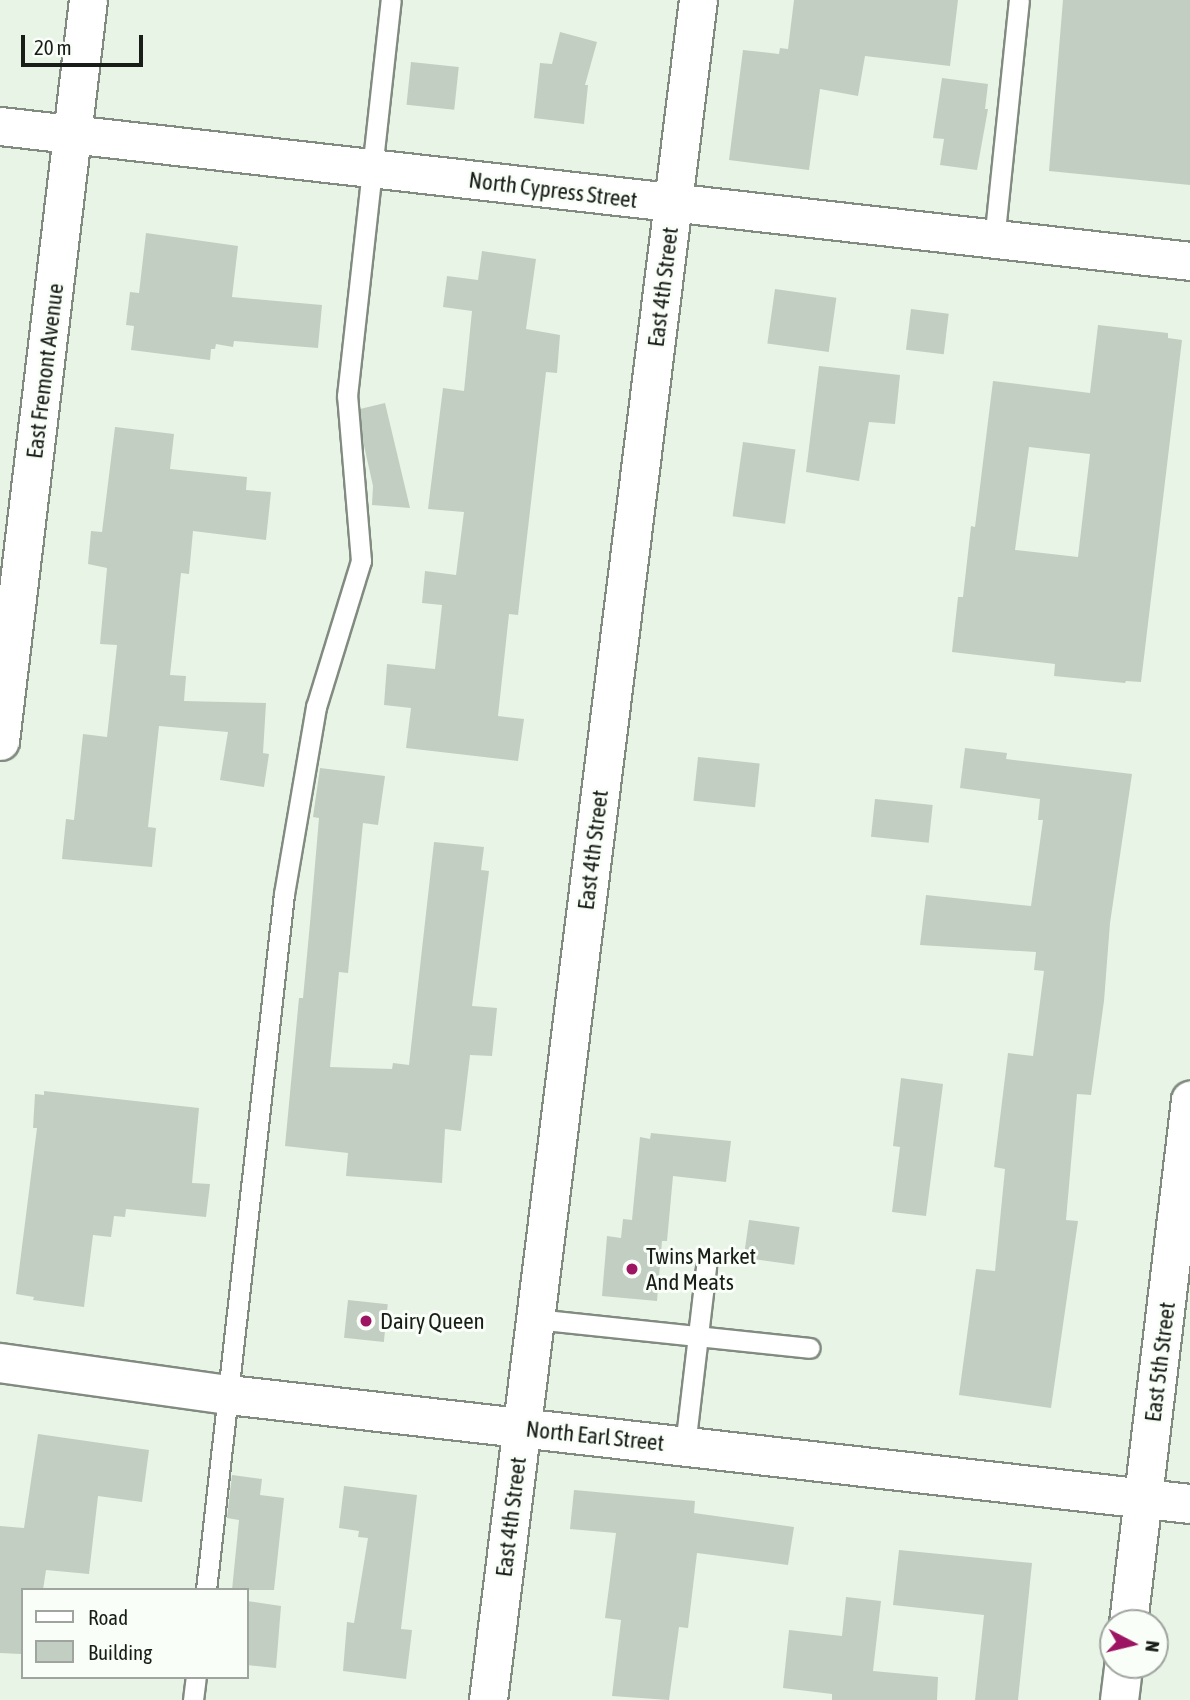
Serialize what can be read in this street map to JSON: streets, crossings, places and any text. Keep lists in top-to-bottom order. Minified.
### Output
{"streets":{"street":["North Cypress Street","East 4th Street","East Fremont Avenue","East 5th Street","North Earl Street"]},"crossings":[["North Cypress Street","East 4th Street"],["North Cypress Street","East Fremont Avenue"],["East 4th Street","North Earl Street"],["East 5th Street","North Earl Street"]],"places":["Twins Market And Meats","Dairy Queen"],"legend":["Road","Building"],"scale_bar":"20 m","north":"right"}
